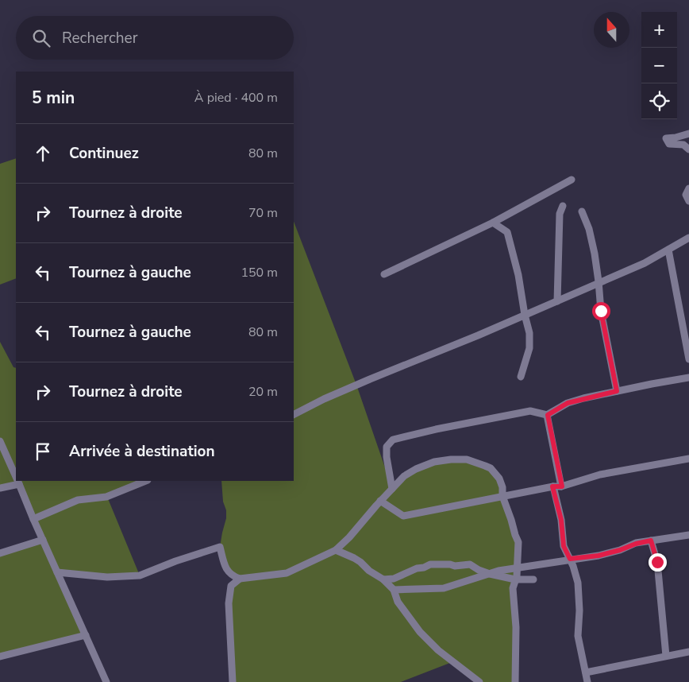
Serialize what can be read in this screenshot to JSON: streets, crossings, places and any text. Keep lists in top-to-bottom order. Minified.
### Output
{"north":"top","page":{"map_buttons":["+","−"],"search":"Rechercher","heading":["5 min","À pied · 400 m"],"list":[["Continuez","80 m"],["Tournez à droite","70 m"],["Tournez à gauche","150 m"],["Tournez à gauche","80 m"],["Tournez à droite","20 m"],"Arrivée à destination"]}}
